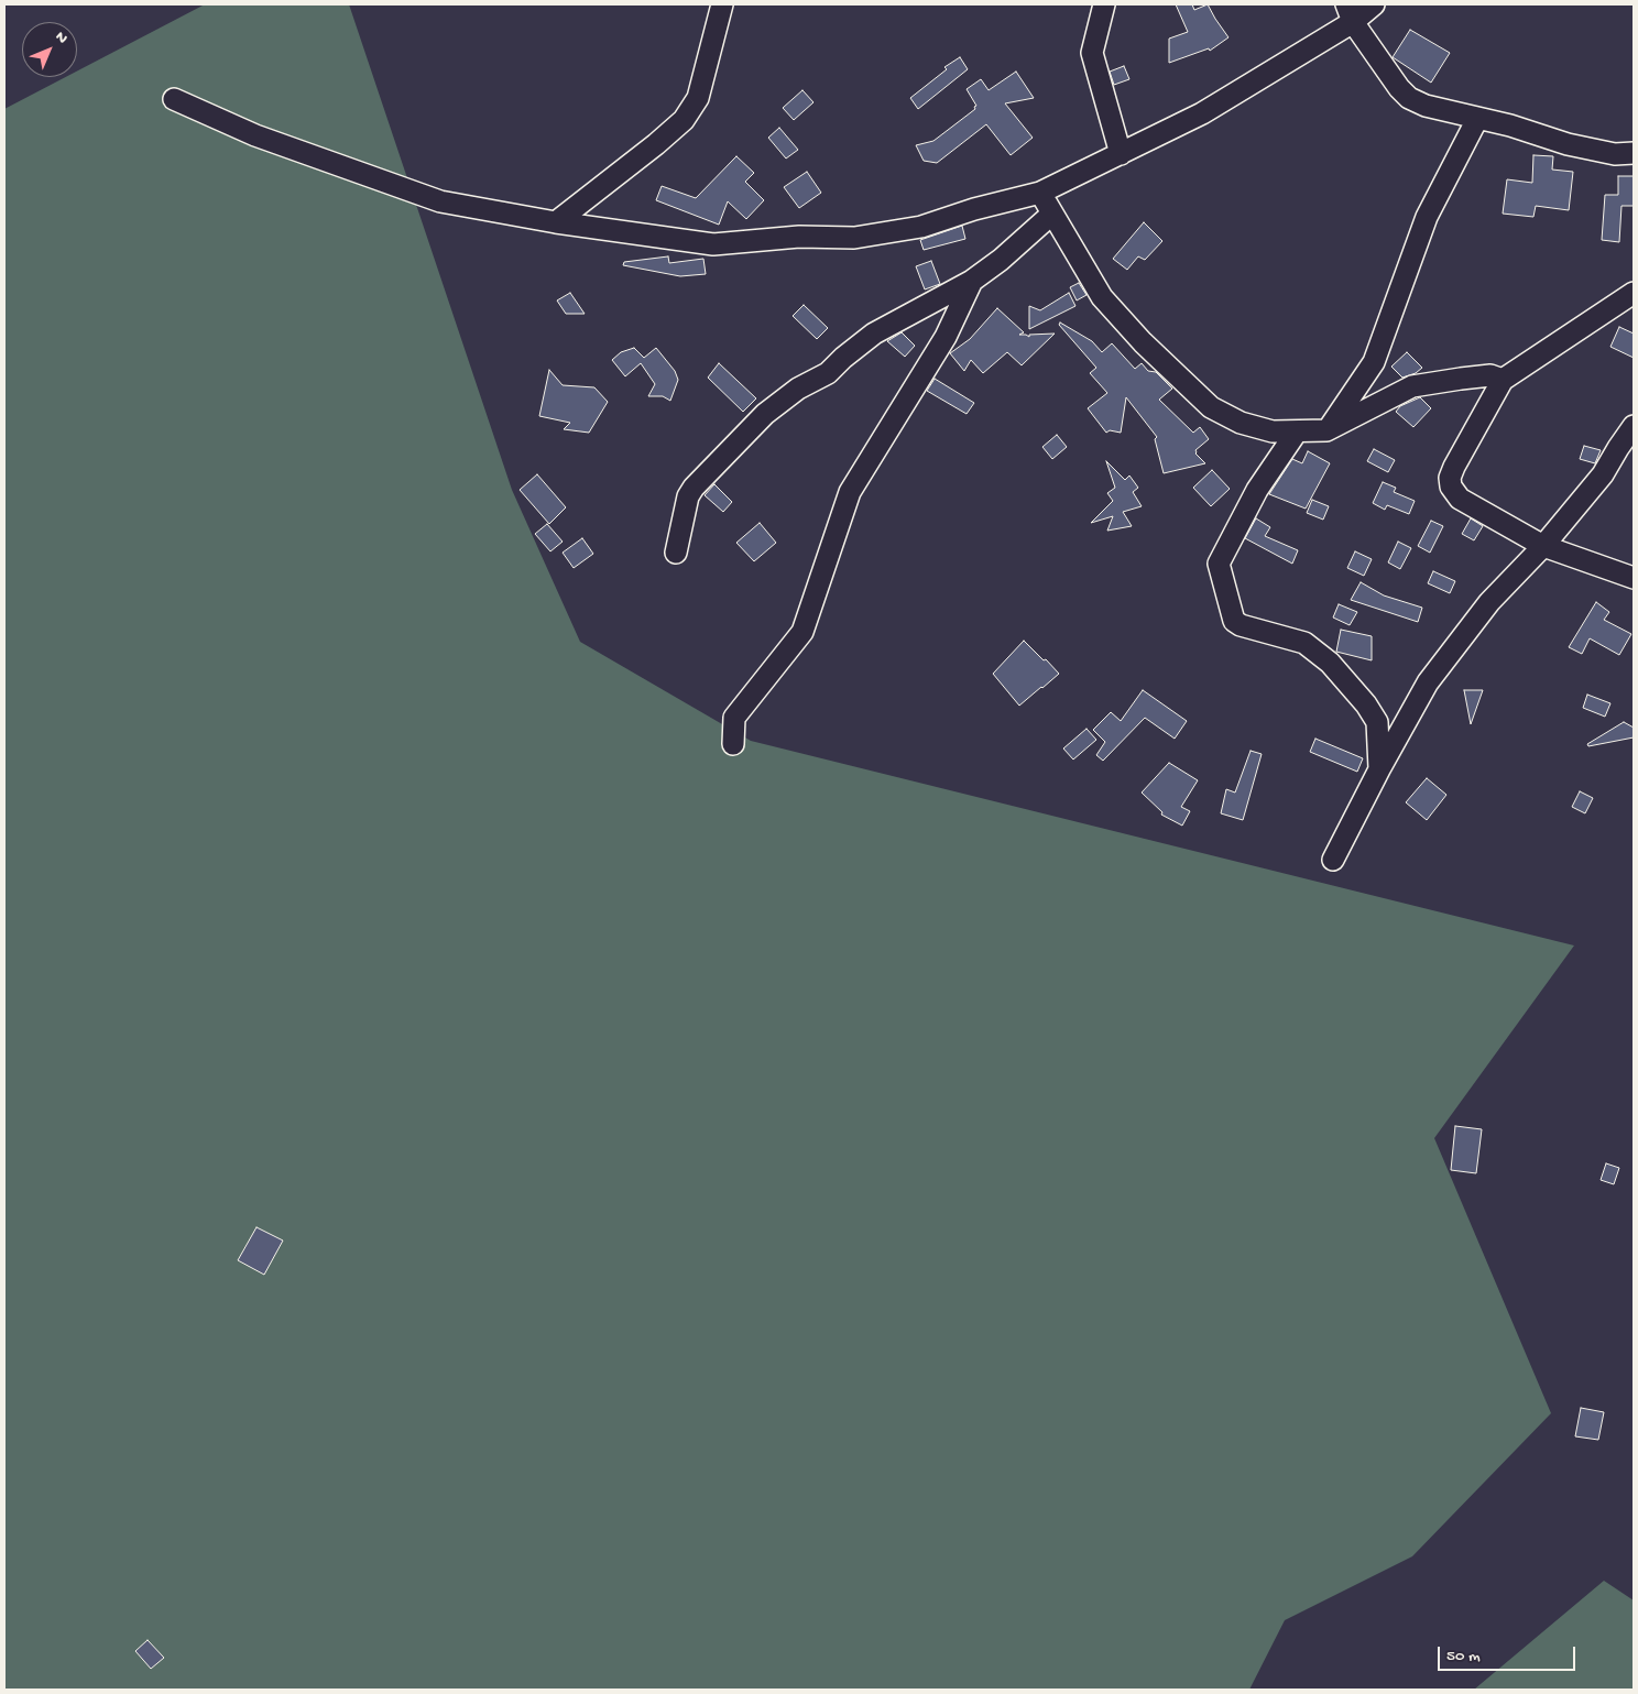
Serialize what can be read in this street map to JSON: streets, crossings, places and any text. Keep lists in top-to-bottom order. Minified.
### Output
{"scale_bar":"50 m","north":"top right"}
